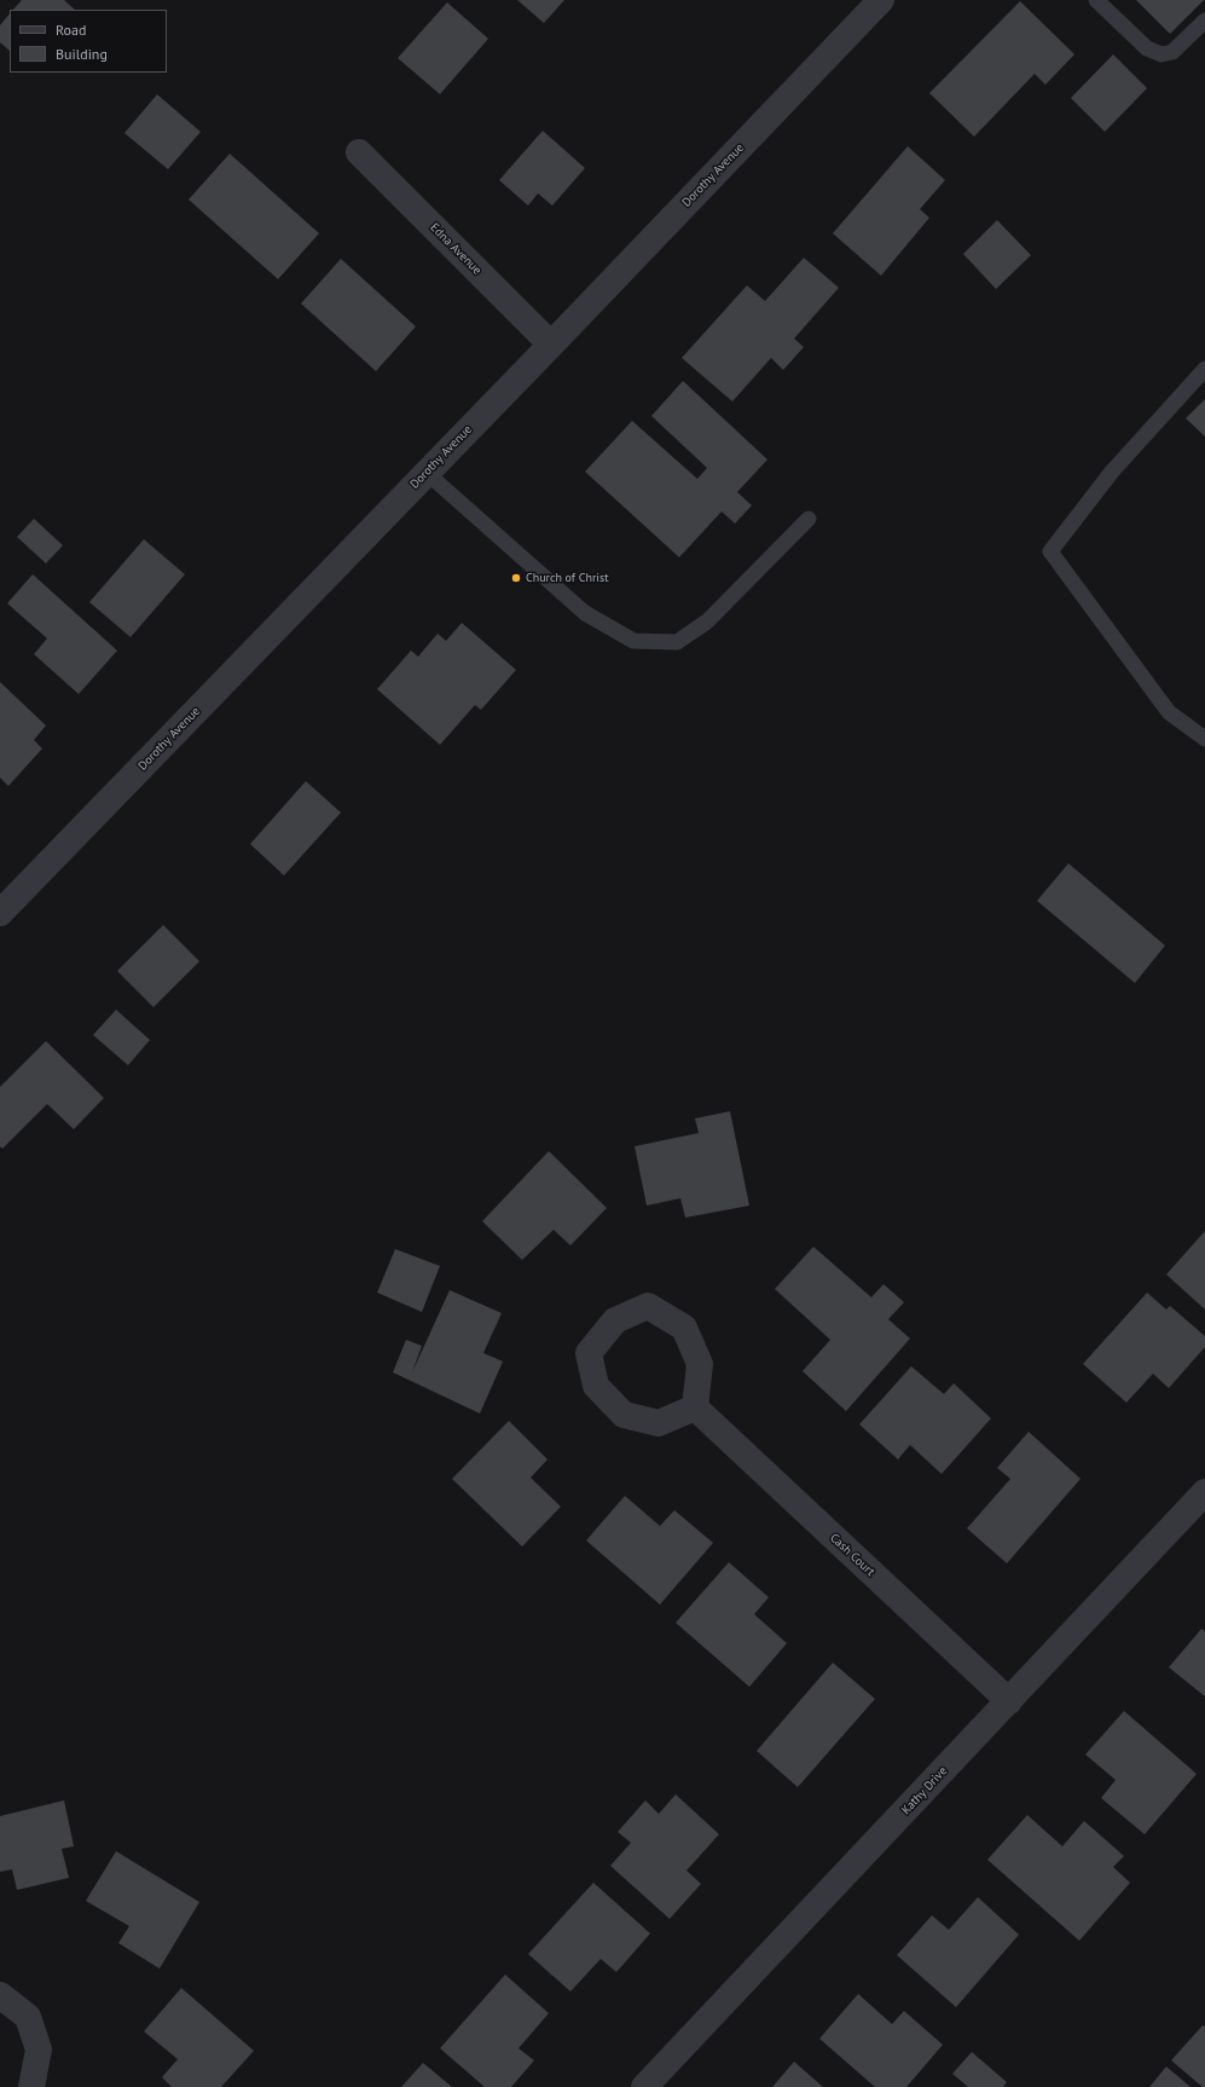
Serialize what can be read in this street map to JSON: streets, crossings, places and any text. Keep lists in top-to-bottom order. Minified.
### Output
{"streets":{"street":["Dorothy Avenue","Edna Avenue","Cash Court","Kathy Drive"]},"crossings":[["Dorothy Avenue","Edna Avenue"],["Cash Court","Kathy Drive"]],"places":["Church of Christ"],"legend":["Road","Building"]}
